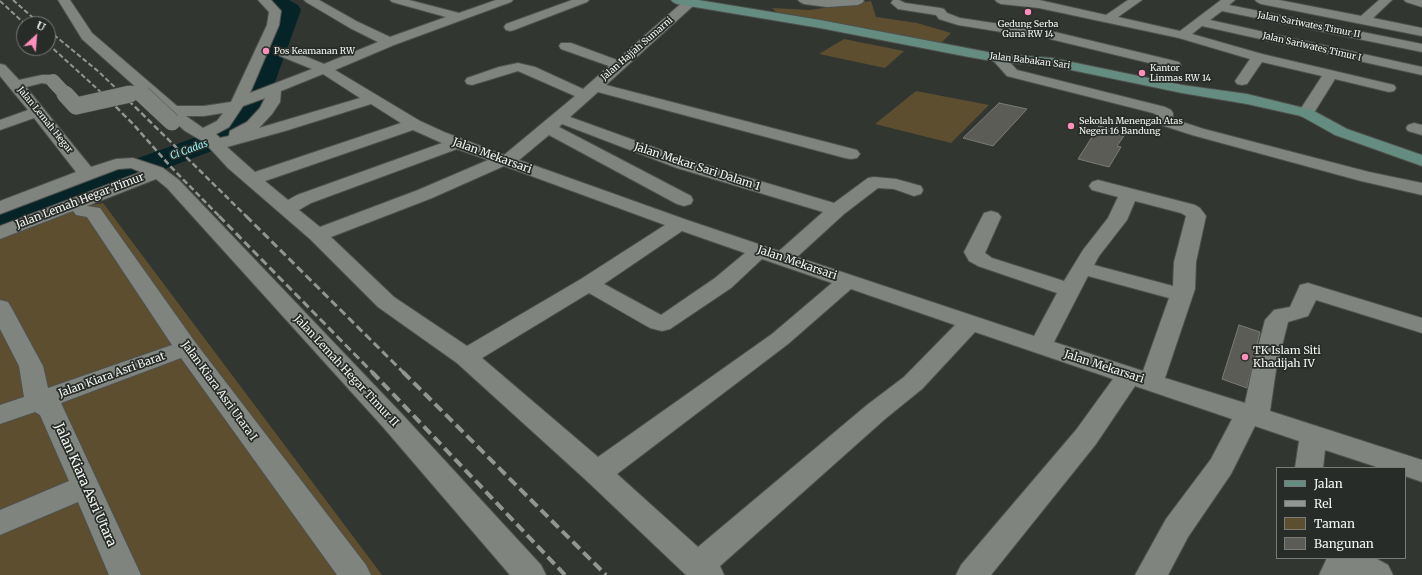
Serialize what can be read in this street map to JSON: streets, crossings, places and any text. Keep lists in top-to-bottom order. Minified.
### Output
{"streets":{"street":["Jalan Sariwates Timur II","Jalan Sariwates Timur I","Jalan Hajjah Sumarni","Jalan Babakan Sari","Jalan Lemah Hegar","Jalan Mekarsari","Jalan Mekar Sari Dalam 1","Jalan Lemah Hegar Timur","Jalan Lemah Hegar Timur II","Jalan Kiara Asri Barat","Jalan Kiara Asri Utara I","Jalan Kiara Asri Utara"]},"crossings":[["Jalan Hajjah Sumarni","Jalan Babakan Sari"],["Jalan Hajjah Sumarni","Jalan Mekarsari"],["Jalan Hajjah Sumarni","Jalan Mekar Sari Dalam 1"],["Jalan Lemah Hegar","Jalan Lemah Hegar Timur II"],["Jalan Lemah Hegar Timur","Jalan Lemah Hegar Timur II"],["Jalan Kiara Asri Barat","Jalan Kiara Asri Utara I"],["Jalan Kiara Asri Barat","Jalan Kiara Asri Utara"]],"water":["Ci Cadas"],"places":["Gedung Serba Guna RW 14","Pos Keamanan RW","Kantor Linmas RW 14","Sekolah Menengah Atas Negeri 16 Bandung","TK Islam Siti Khadijah IV"],"legend":["Jalan","Rel","Taman","Bangunan"],"north":"top right"}
